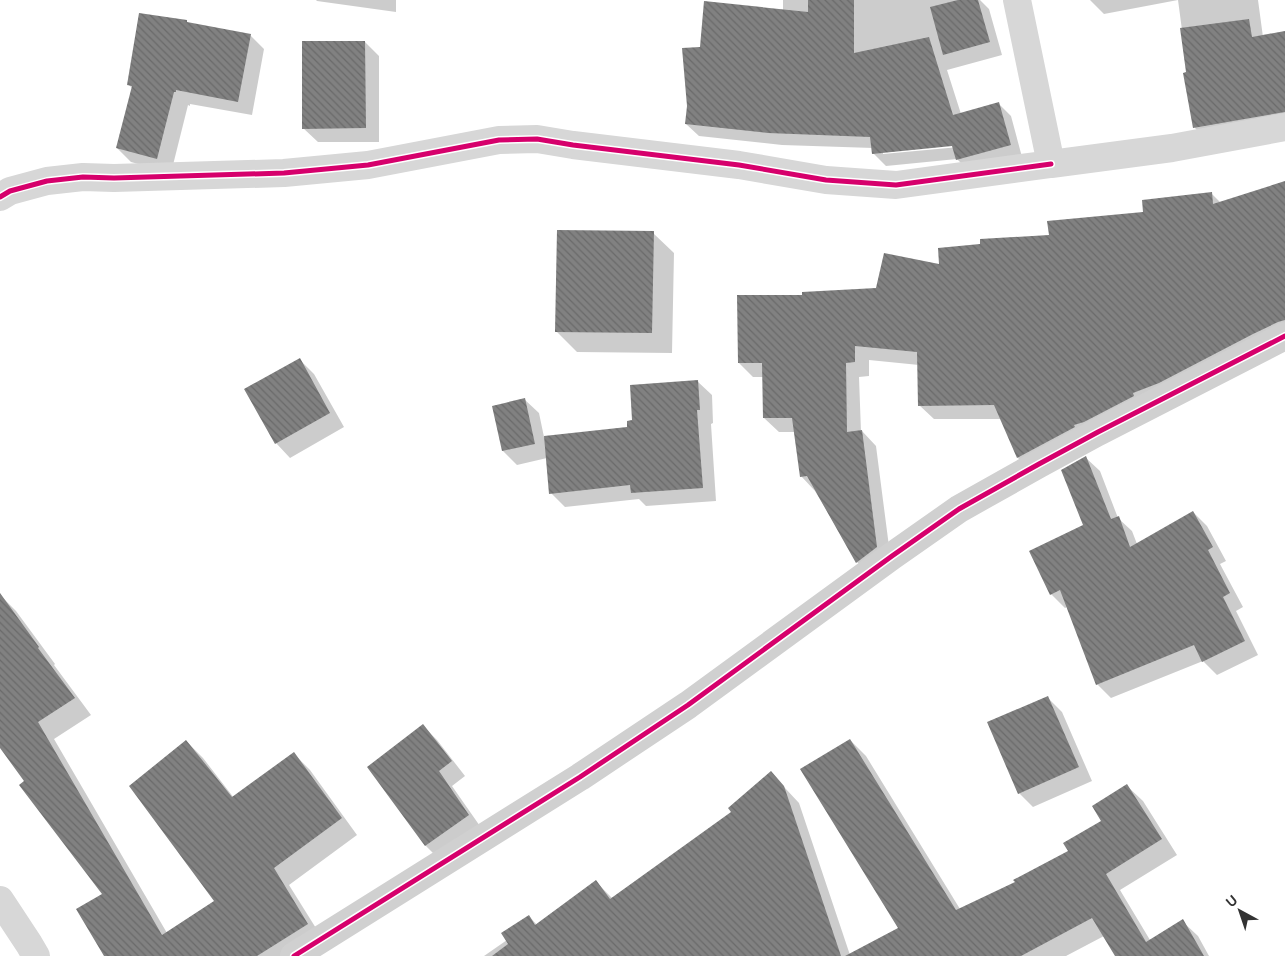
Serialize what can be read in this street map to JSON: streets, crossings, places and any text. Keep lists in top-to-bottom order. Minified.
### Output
{"north":"top left"}
